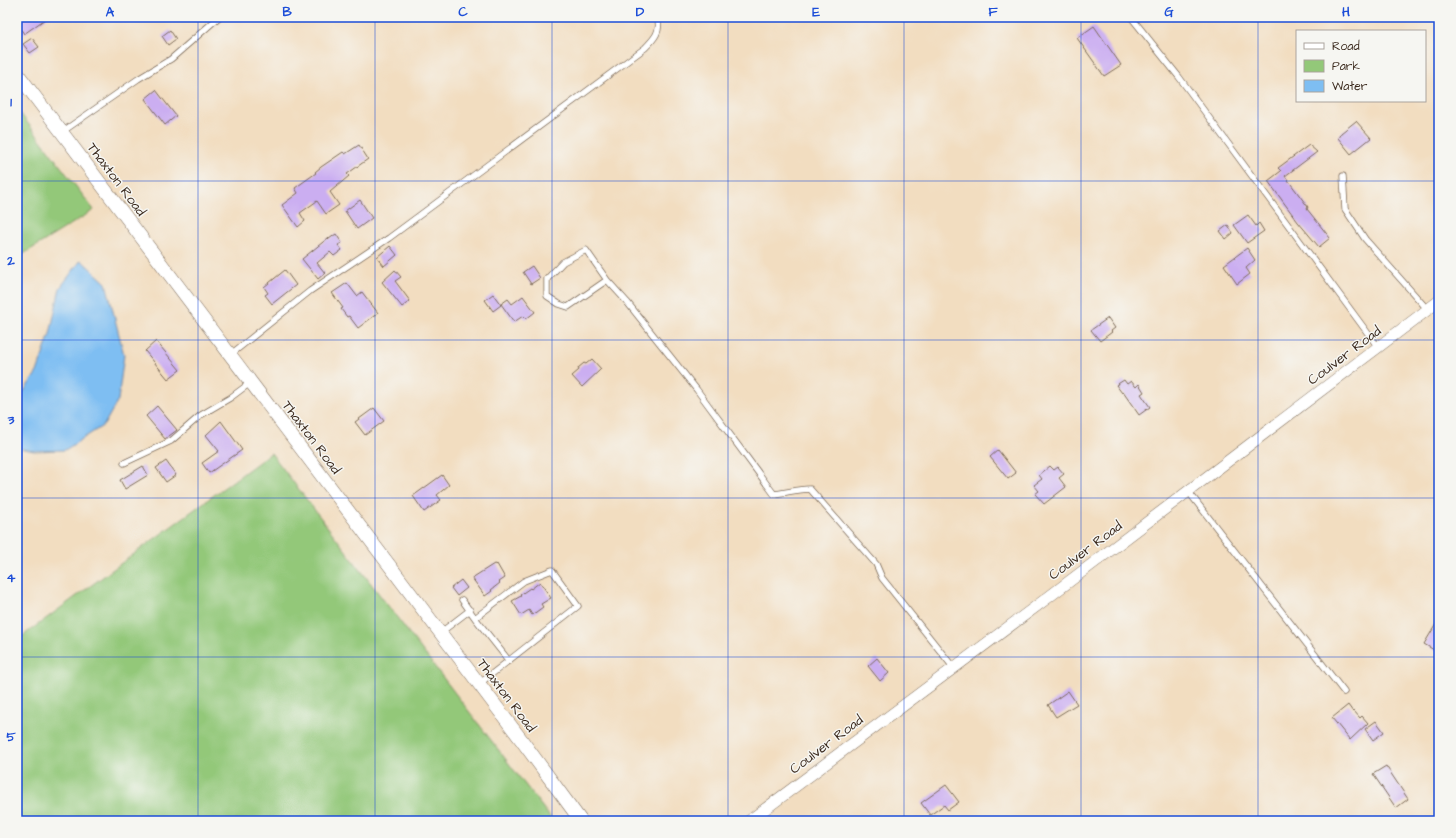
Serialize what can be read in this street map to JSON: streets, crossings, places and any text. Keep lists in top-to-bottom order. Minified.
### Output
{"streets":{"street":["Thaxton Road","Coulver Road"]},"legend":["Road","Park","Water"],"grid":{"columns":["A","B","C","D","E","F","G","H"],"rows":["1","2","3","4","5"]}}
